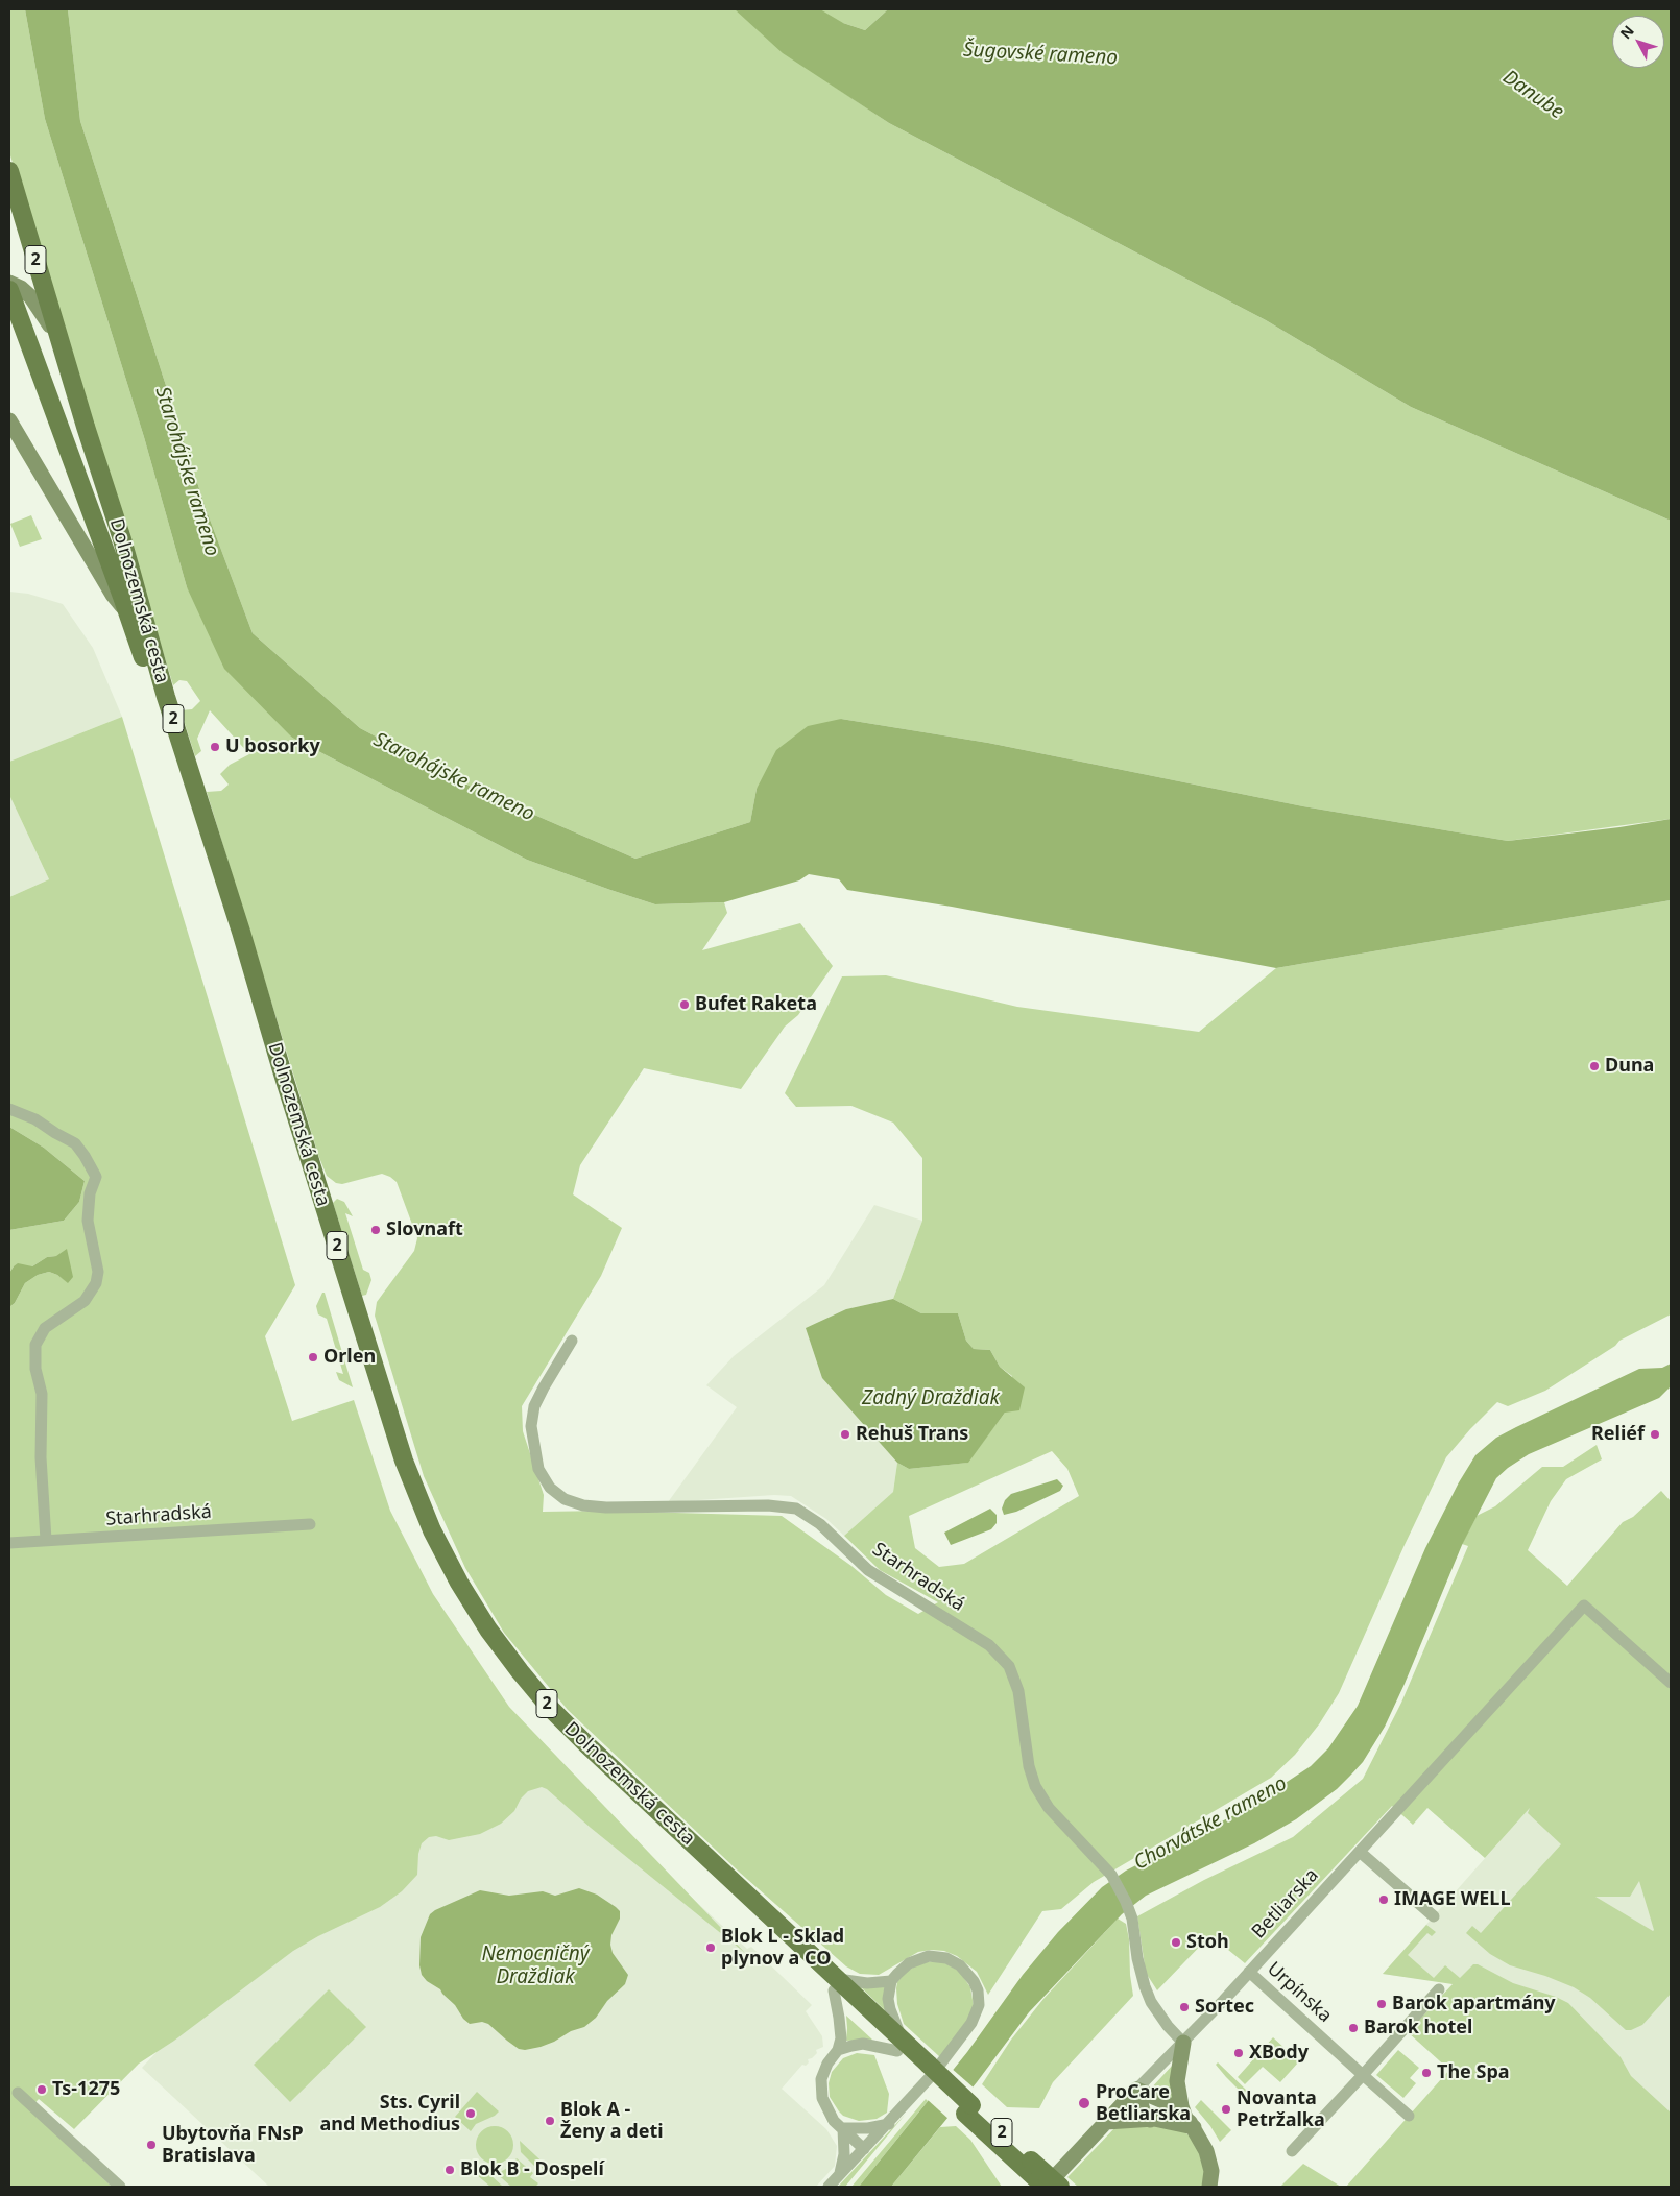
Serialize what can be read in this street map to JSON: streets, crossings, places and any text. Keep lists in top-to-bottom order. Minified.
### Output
{"streets":{"main road":["2","Dolnozemská cesta"],"street":["Starhradská","Betliarska","Urpínska"]},"crossings":[["Dolnozemská cesta","Betliarska"],["Starhradská","Betliarska"],["Betliarska","Urpínska"]],"water":["Šugovské rameno","Danube","Starohájske rameno","Zadný Draždiak","Chorvátske rameno","Nemocničný Draždiak"],"places":["U bosorky","Bufet Raketa","Duna","Slovnaft","Orlen","Rehuš Trans","Reliéf","IMAGE WELL","Stoh","Blok L - Sklad plynov a CO","Barok apartmány","Sortec","Barok hotel","XBody","The Spa","Ts-1275","ProCare Betliarska","Novanta Petržalka","Sts. Cyril and Methodius","Blok A - Ženy a deti","Ubytovňa FNsP Bratislava","Blok B - Dospelí"],"north":"top left"}
